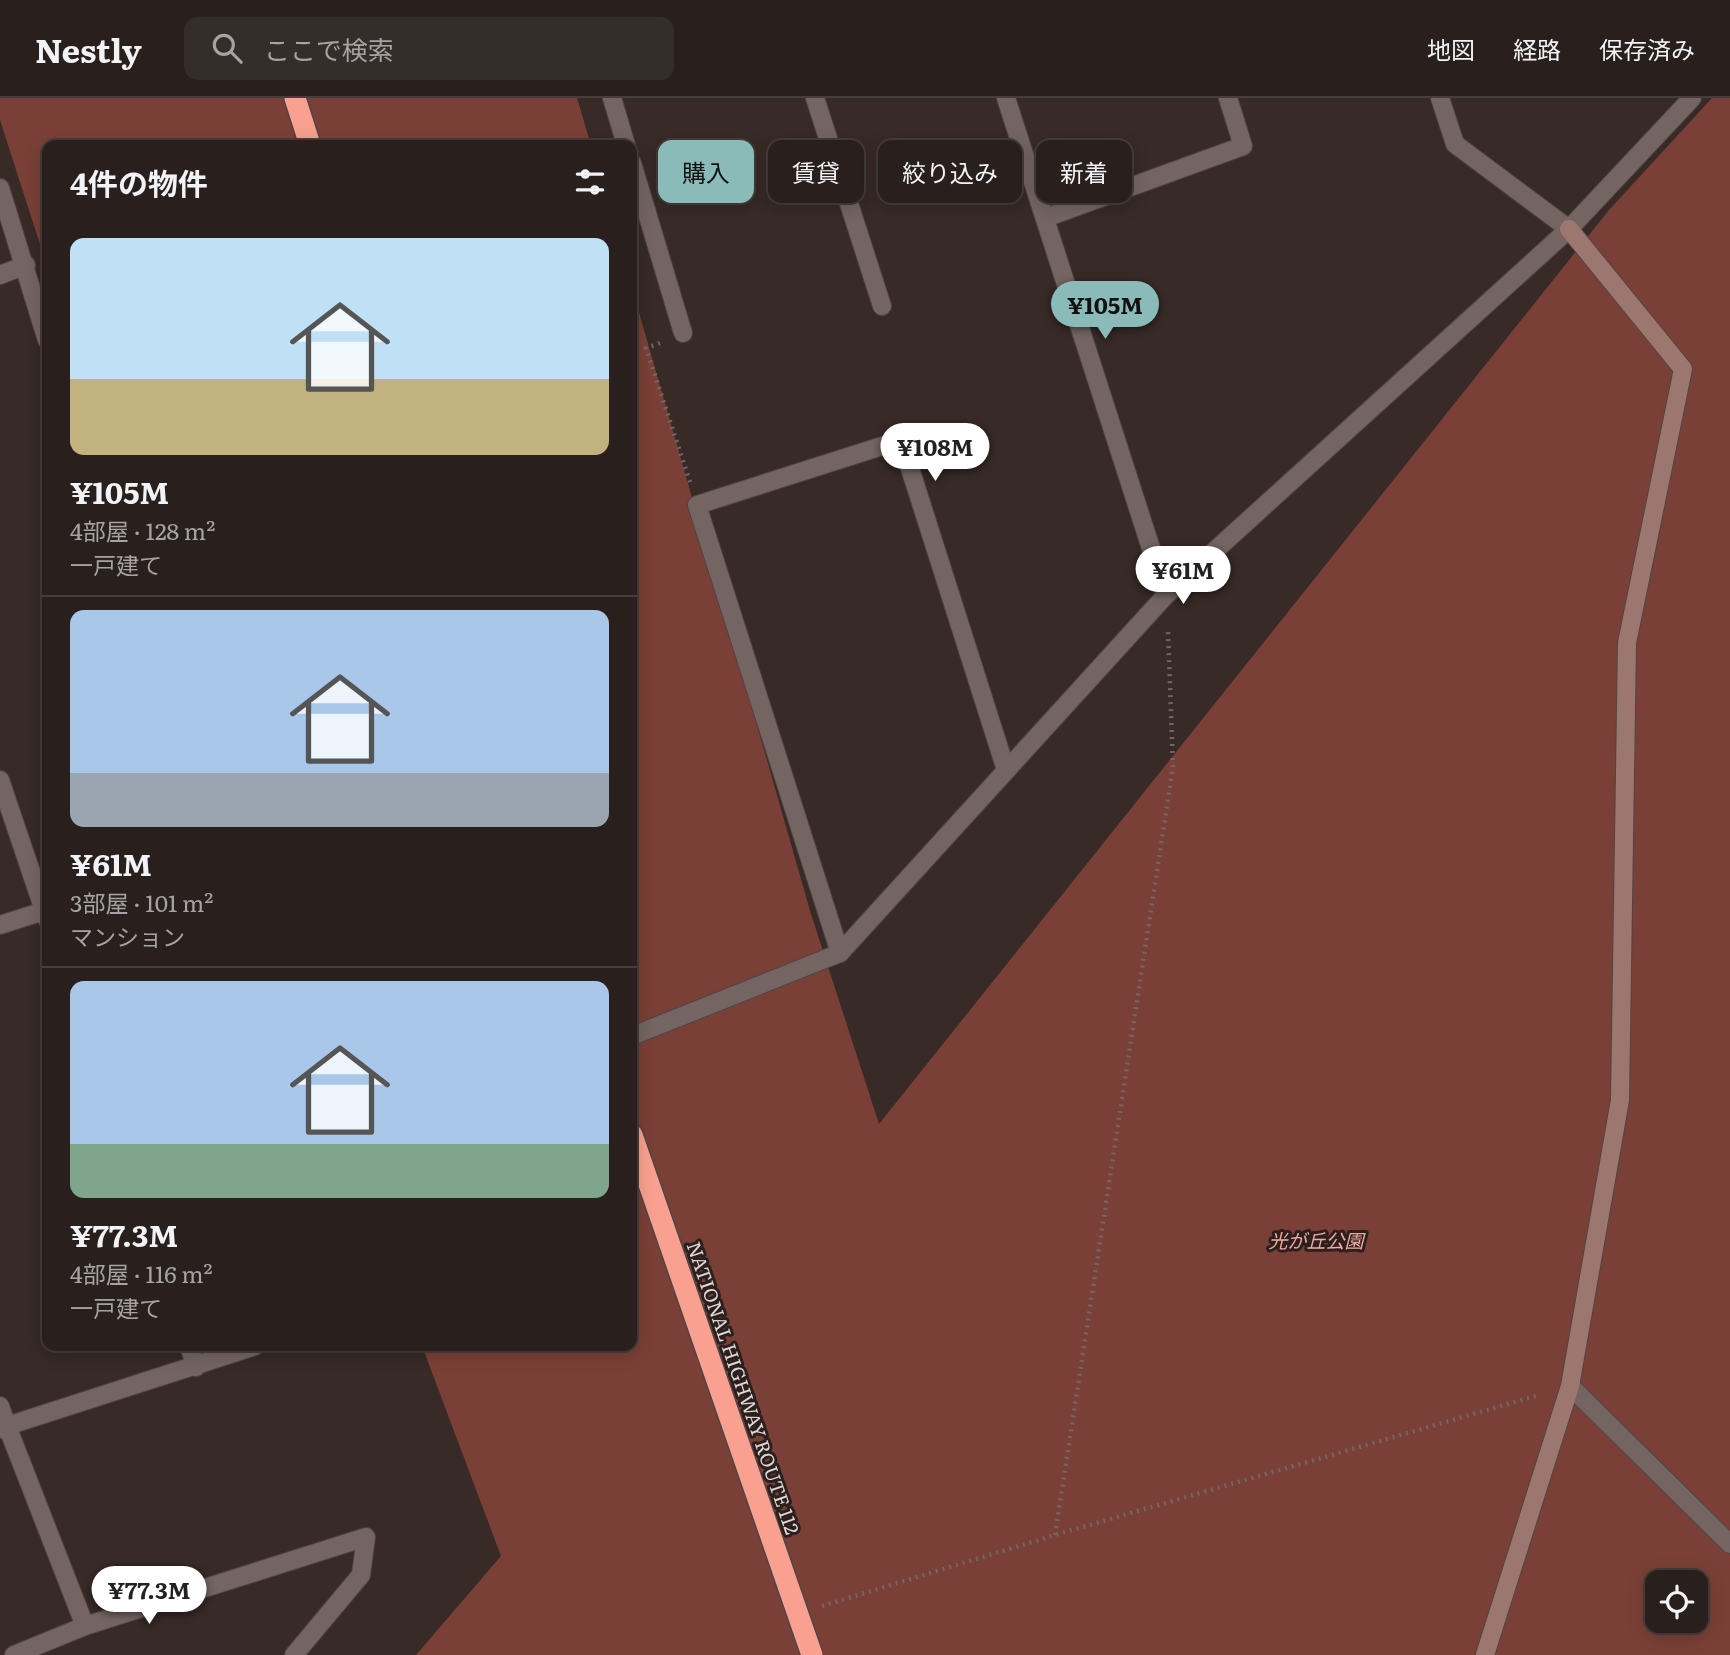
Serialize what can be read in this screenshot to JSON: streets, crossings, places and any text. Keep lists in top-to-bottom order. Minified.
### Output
{"streets":{"highway":["NATIONAL HIGHWAY ROUTE 112"]},"parks":["光が丘公園"],"page":{"header":"Nestly","search":"ここで検索","nav":["地図","経路","保存済み"],"chip":["購入","賃貸","絞り込み","新着"],"heading":"4件の物件","list":[{"name":"¥105M","note":"4部屋 · 128 m² · 一戸建て"},{"name":"¥61M","note":"3部屋 · 101 m² · マンション"},{"name":"¥77.3M","note":"4部屋 · 116 m² · 一戸建て"}],"price":["¥105M","¥108M","¥61M","¥77.3M"]}}
